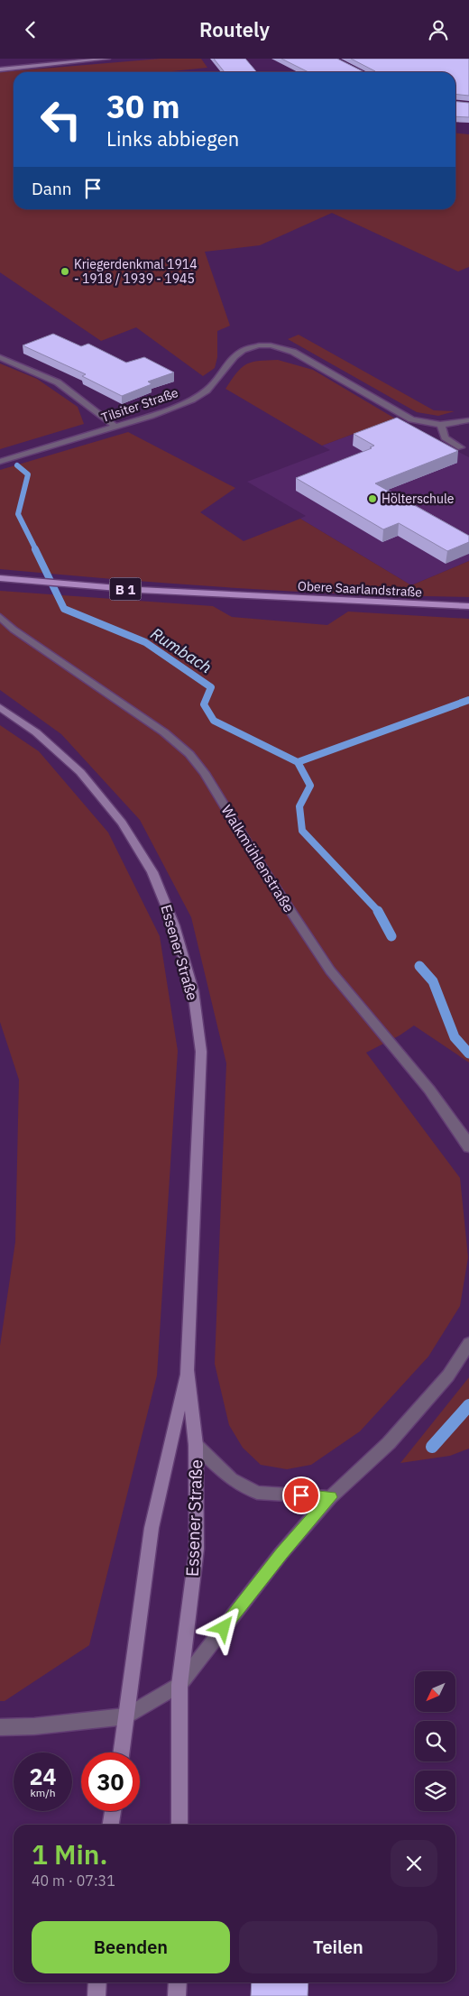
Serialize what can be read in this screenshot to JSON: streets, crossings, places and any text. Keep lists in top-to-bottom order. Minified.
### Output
{"streets":{"main road":["B 1","Obere Saarlandstraße","Essener Straße"],"street":["Tilsiter Straße","Walkmühlenstraße"]},"water":["Rumbach"],"places":["Kriegerdenkmal 1914 - 1918 / 1939 - 1945","Hölterschule"],"north":"bottom left","page":{"header":"Routely","turn":["30 m","Links abbiegen"],"then":"Dann","speed":"24 km/h","limit":"30","heading":["1 Min.","40 m · 07:31"],"buttons":["Beenden","Teilen"]}}
